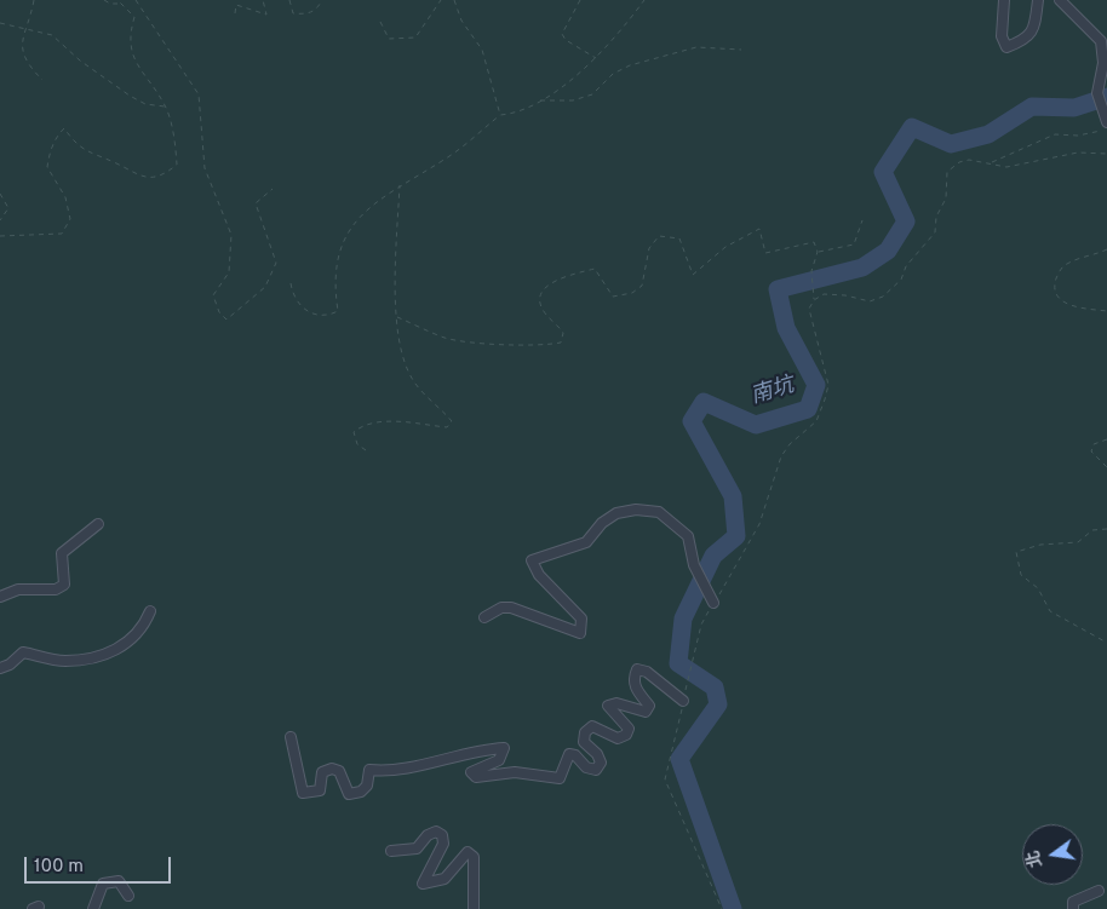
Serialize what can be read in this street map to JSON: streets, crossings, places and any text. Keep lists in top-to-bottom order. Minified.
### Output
{"water":["南坑"],"scale_bar":"100 m","north":"left"}
